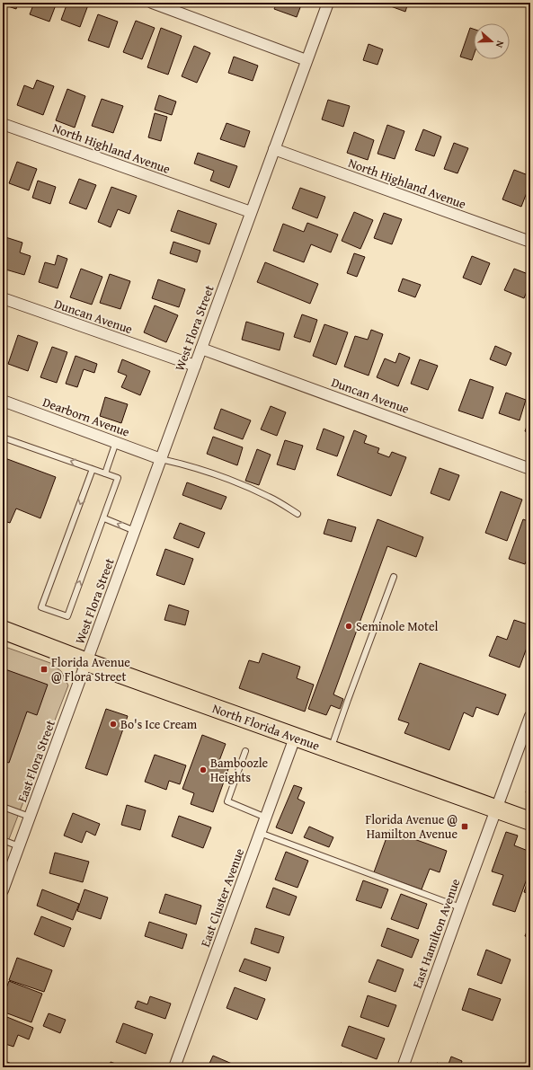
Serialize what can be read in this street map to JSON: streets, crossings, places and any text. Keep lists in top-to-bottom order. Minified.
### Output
{"streets":{"main road":["North Florida Avenue"],"street":["North Highland Avenue","Duncan Avenue","West Flora Street","Dearborn Avenue","East Flora Street","East Cluster Avenue","East Hamilton Avenue"]},"crossings":[["North Highland Avenue","West Flora Street"],["Duncan Avenue","West Flora Street"],["West Flora Street","Dearborn Avenue"],["West Flora Street","North Florida Avenue"],["West Flora Street","East Flora Street"],["North Florida Avenue","East Flora Street"],["North Florida Avenue","East Cluster Avenue"],["North Florida Avenue","East Hamilton Avenue"]],"places":{"other":["Seminole Motel","Bo's Ice Cream","Bamboozle Heights"],"transit":["Florida Avenue @ Flora Street","Florida Avenue @ Hamilton Avenue"]},"north":"right"}
